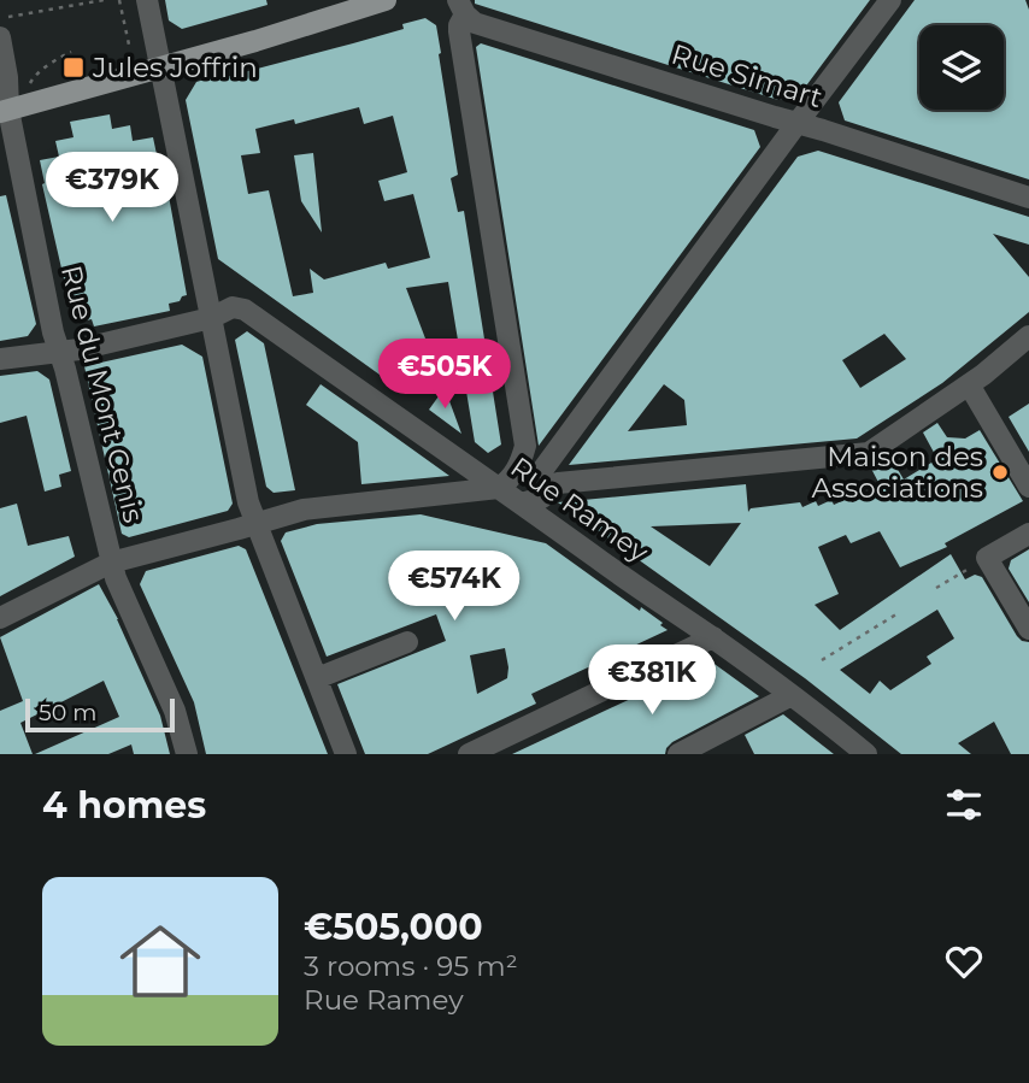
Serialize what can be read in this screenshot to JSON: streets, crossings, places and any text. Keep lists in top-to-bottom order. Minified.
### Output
{"streets":{"street":["Rue Simart","Rue du Mont Cenis","Rue Ramey"]},"crossings":[["Rue du Mont Cenis","Rue Ramey"]],"places":{"transit":["Jules Joffrin"],"other":["Maison des Associations"]},"scale_bar":"50 m","page":{"price":["€379K","€505K","€574K","€381K"],"scale":"50 m","heading":"4 homes","list":[{"name":"€505,000","note":"3 rooms · 95 m² · Rue Ramey"}]}}
